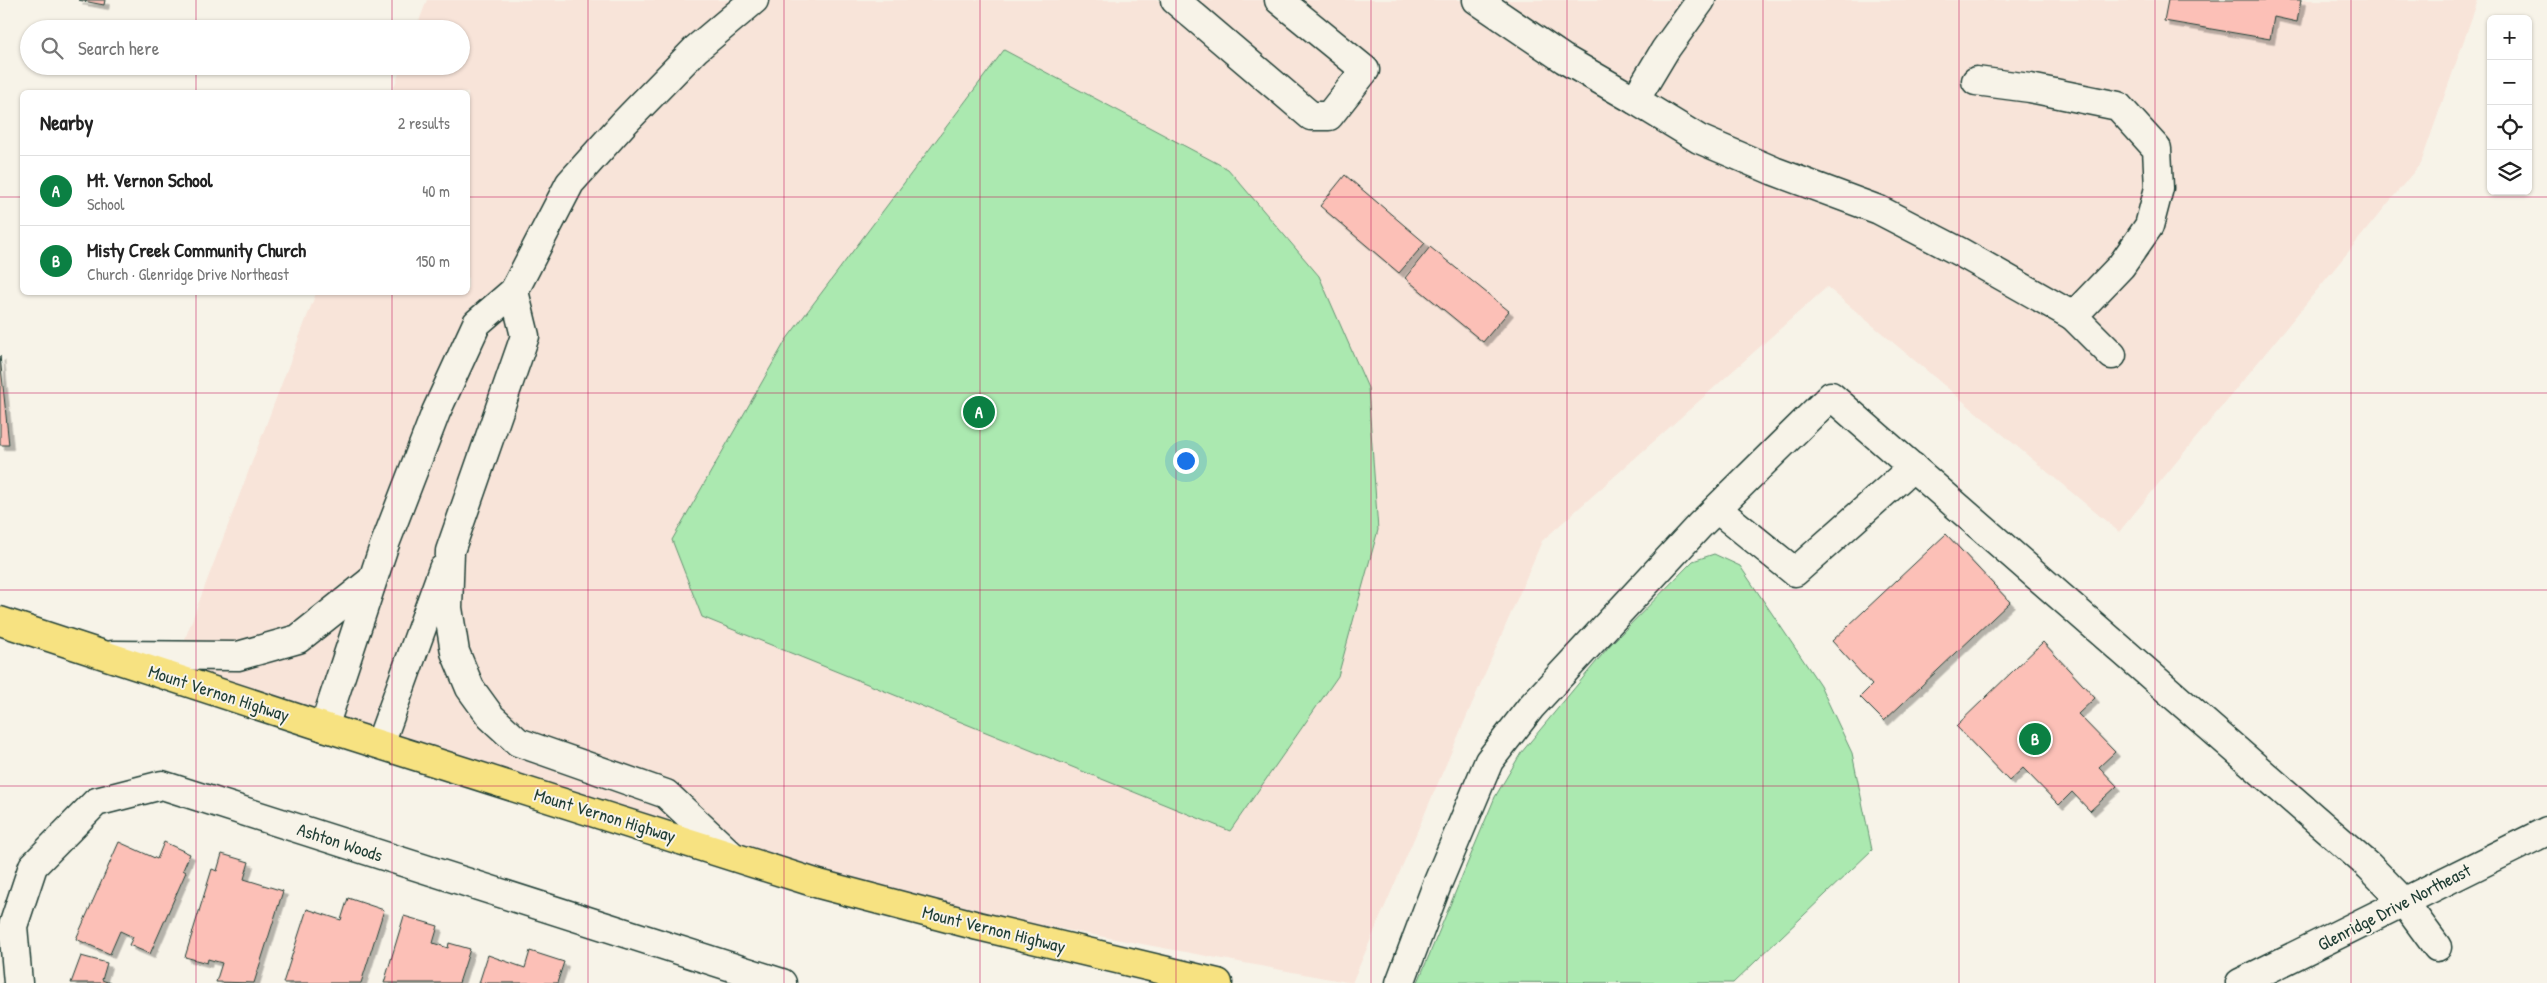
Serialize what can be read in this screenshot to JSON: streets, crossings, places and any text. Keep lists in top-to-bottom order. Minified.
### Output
{"streets":{"main road":["Mount Vernon Highway"],"street":["Ashton Woods","Glenridge Drive Northeast"]},"page":{"map_buttons":["+","−"],"search":"Search here","heading":["Nearby","2 results"],"list":[{"mark":"A","name":"Mt. Vernon School","note":"School","value":"40 m"},{"mark":"B","name":"Misty Creek Community Church","note":"Church · Glenridge Drive Northeast","value":"150 m"}],"pins":["A","B"]}}
